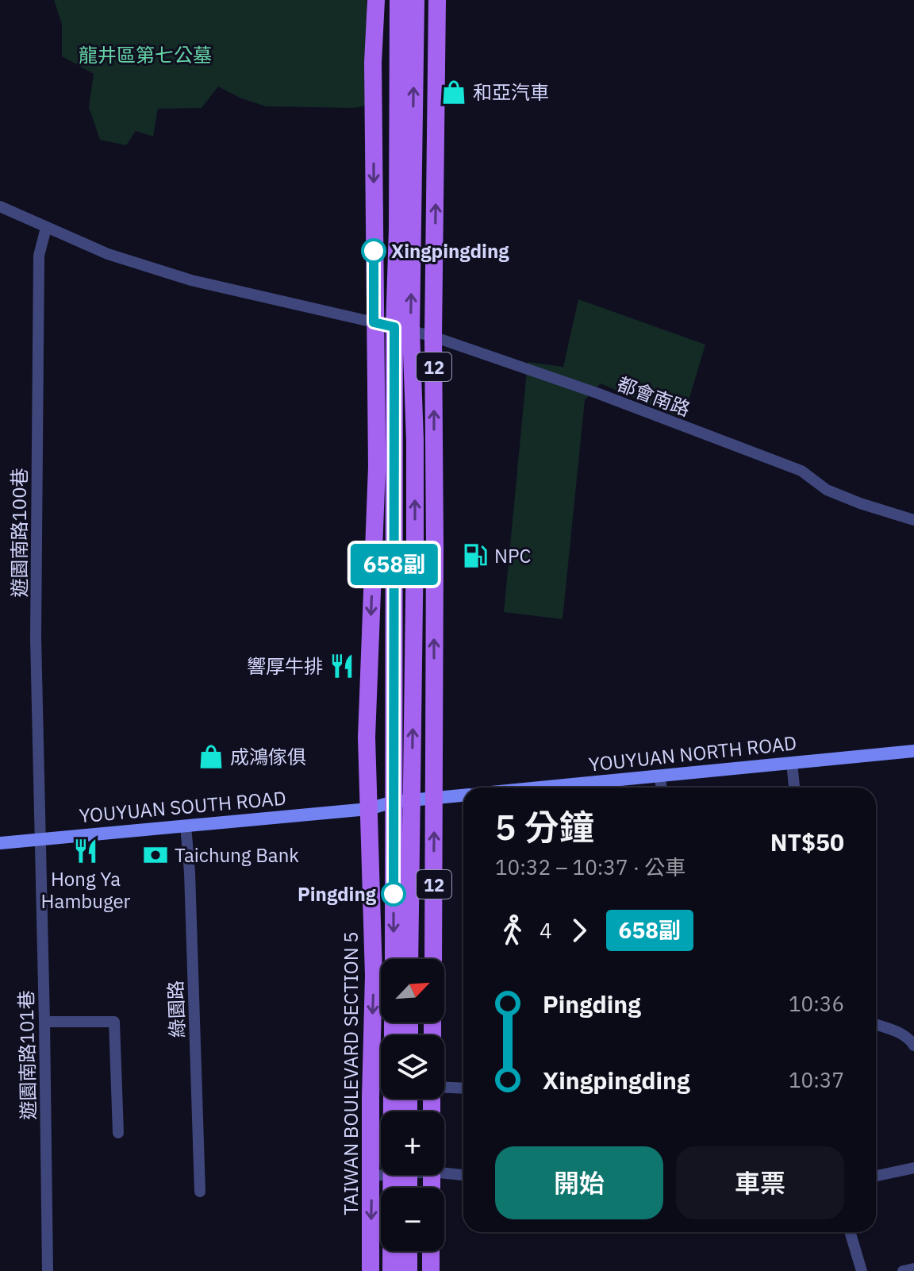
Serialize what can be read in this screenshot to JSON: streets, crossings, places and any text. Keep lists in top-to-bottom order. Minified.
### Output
{"streets":{"main road":["12","TAIWAN BOULEVARD SECTION 5"],"street":["都會南路","遊園南路100巷","YOUYUAN NORTH ROAD","YOUYUAN SOUTH ROAD","綠園路","遊園南路101巷"]},"crossings":[["12","都會南路"],["都會南路","遊園南路100巷"],["都會南路","TAIWAN BOULEVARD SECTION 5"],["遊園南路100巷","YOUYUAN SOUTH ROAD"],["遊園南路100巷","遊園南路101巷"],["YOUYUAN SOUTH ROAD","綠園路"],["YOUYUAN SOUTH ROAD","遊園南路101巷"],["YOUYUAN SOUTH ROAD","TAIWAN BOULEVARD SECTION 5"]],"parks":["龍井區第七公墓"],"places":{"shop":["和亞汽車","成鴻傢俱"],"other":["Xingpingding","Pingding"],"fuel station":["NPC"],"restaurant":["響厚牛排","Hong Ya Hambuger"],"bank":["Taichung Bank"]},"lines":["bus line 658副"],"north":"top right","page":{"on_map":"658副","heading":["5 分鐘","10:32 – 10:37 · 公車","NT$50"],"legs":["4","658副"],"map_buttons":["+","−"],"list":[{"name":"Pingding","value":"10:36"},{"name":"Xingpingding","value":"10:37"}],"buttons":["開始","車票"]}}
